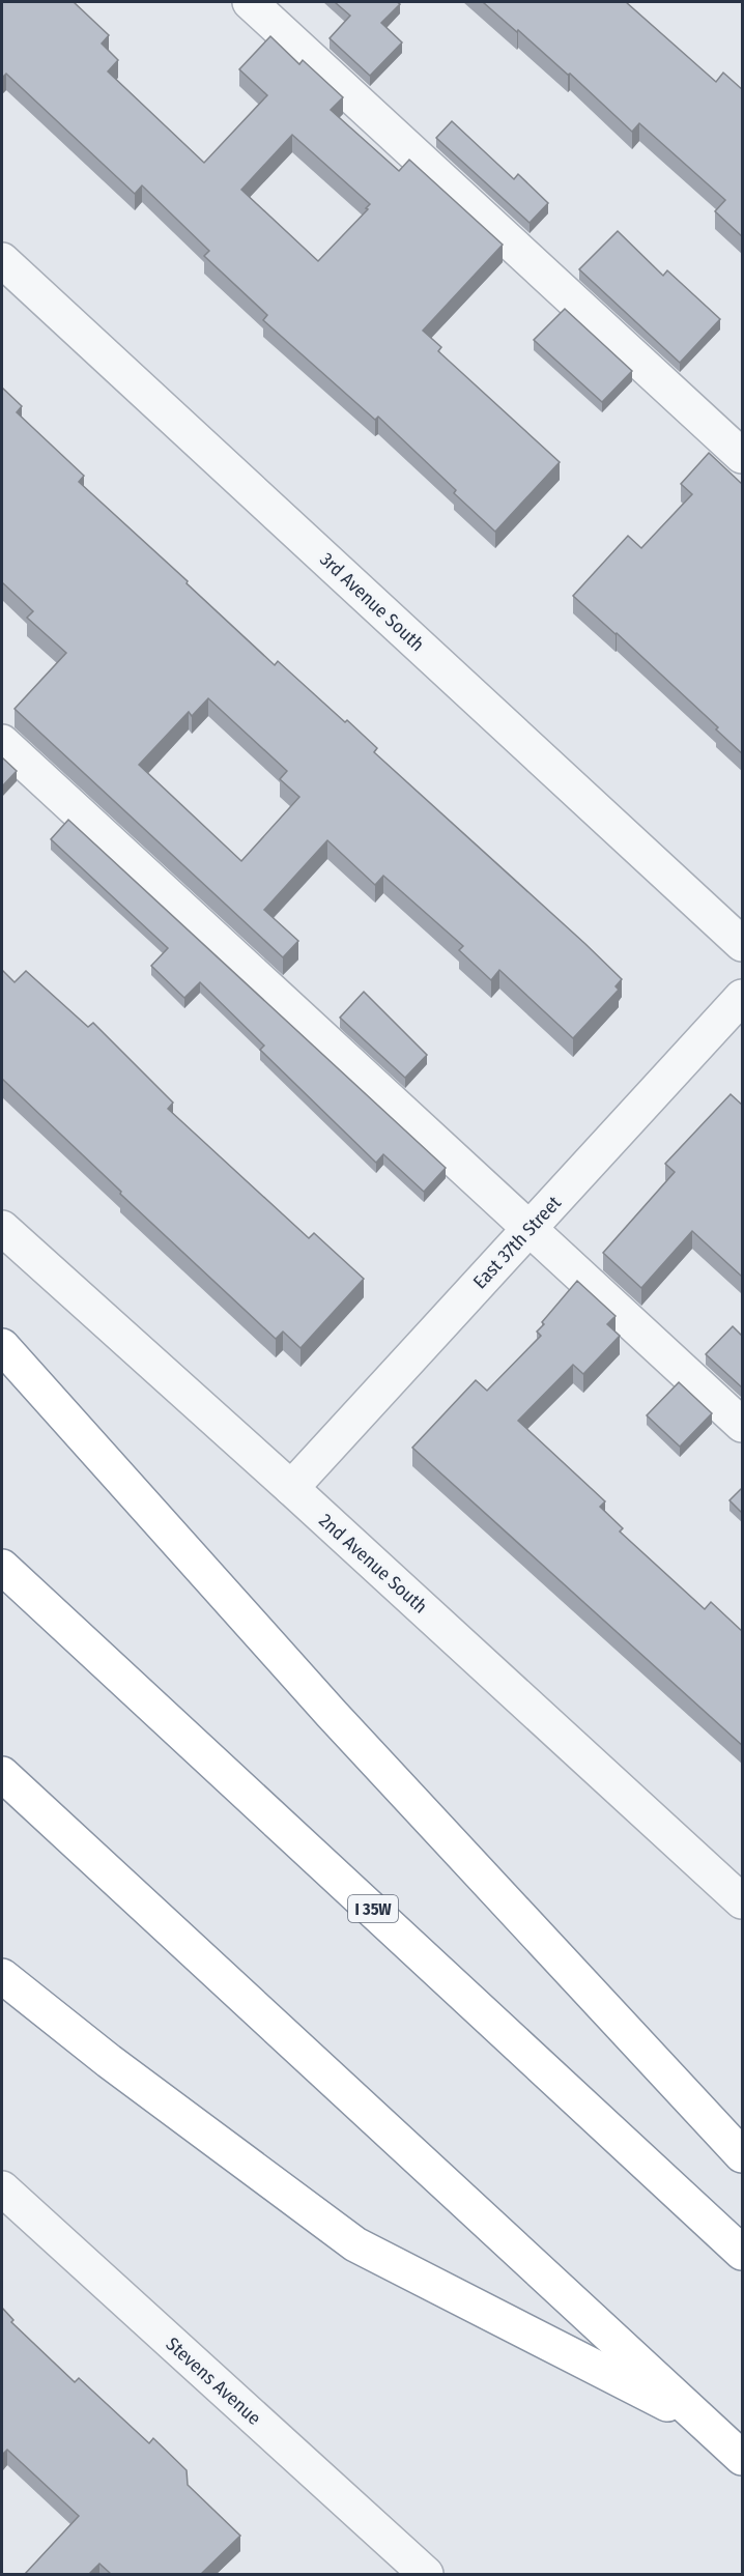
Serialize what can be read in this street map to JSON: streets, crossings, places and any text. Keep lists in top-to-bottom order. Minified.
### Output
{"streets":{"highway":["I 35W"],"street":["3rd Avenue South","East 37th Street","2nd Avenue South","Stevens Avenue"]},"crossings":[["East 37th Street","2nd Avenue South"]]}
